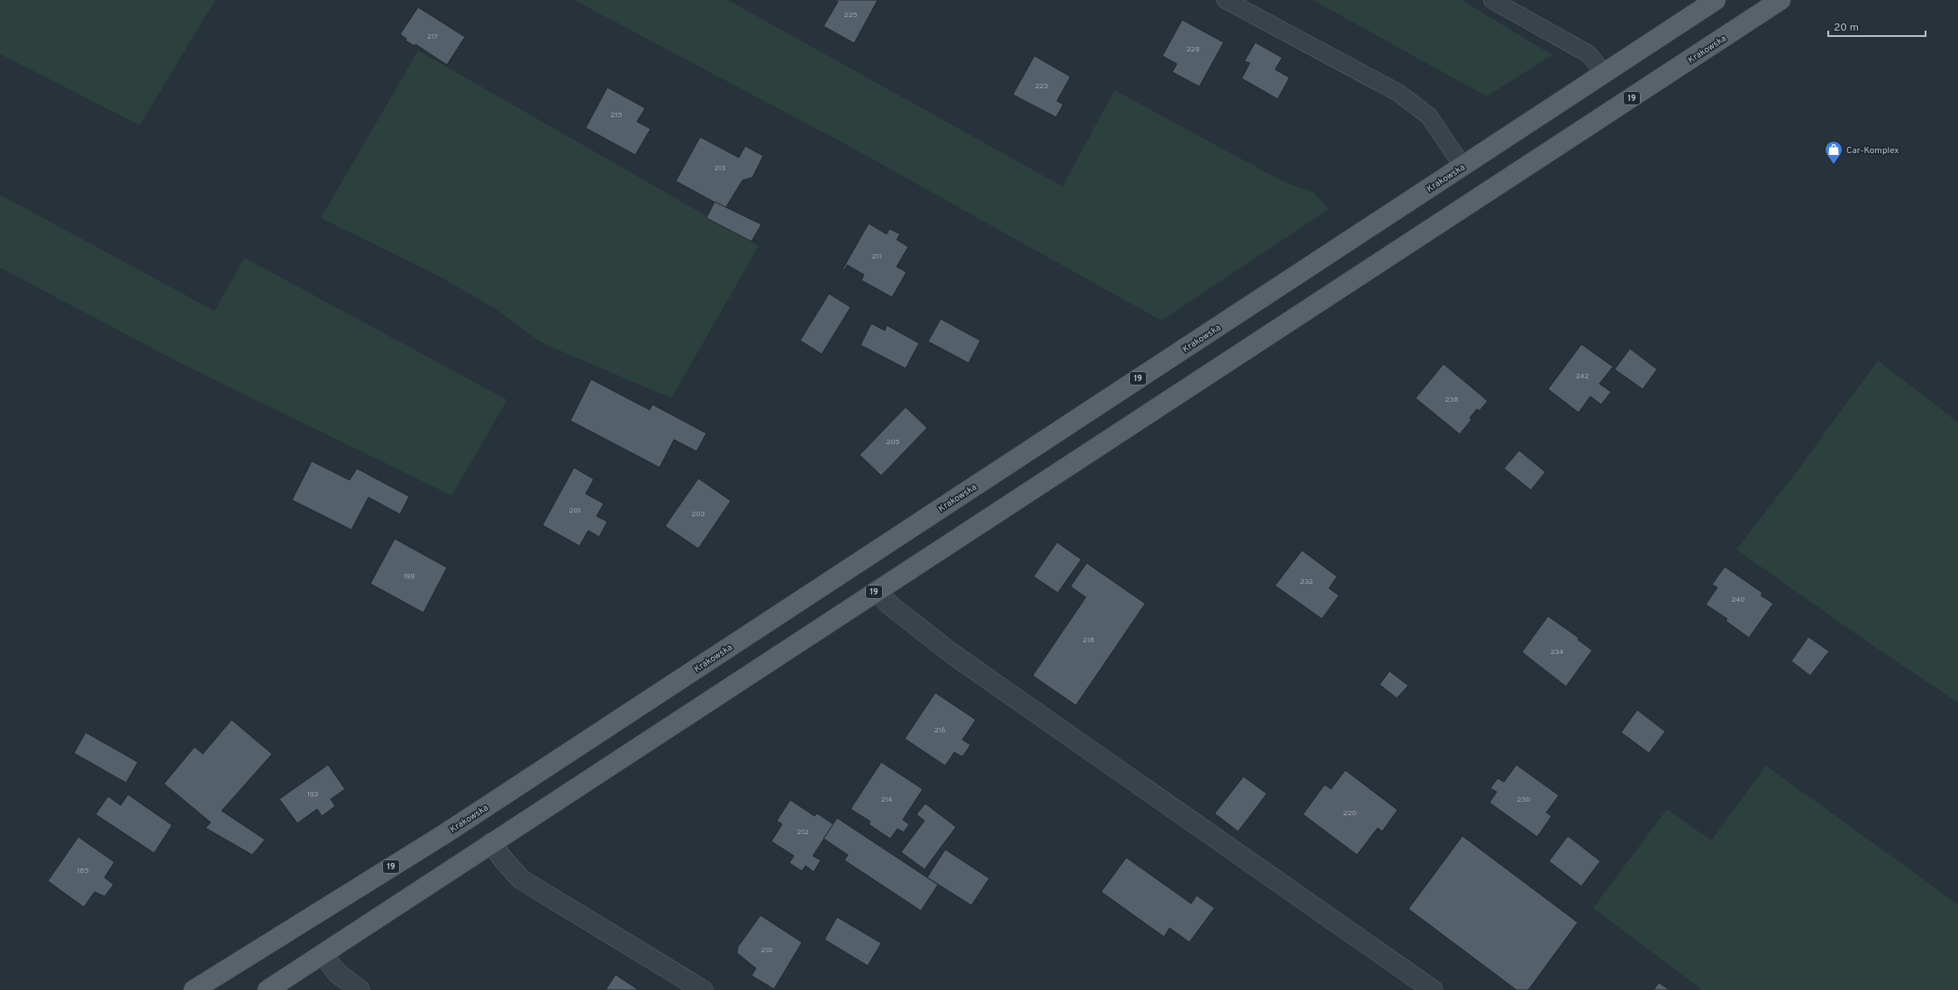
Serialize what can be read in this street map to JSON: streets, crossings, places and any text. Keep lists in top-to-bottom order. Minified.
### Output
{"streets":{"main road":["Krakowska","19"]},"places":{"shop":["Car-Komplex"]},"house_numbers":["225","217","229","223","215","213","211","242","238","205","201","203","199","232","240","218","234","216","193","214","230","220","212","185","210"],"scale_bar":"20 m"}
